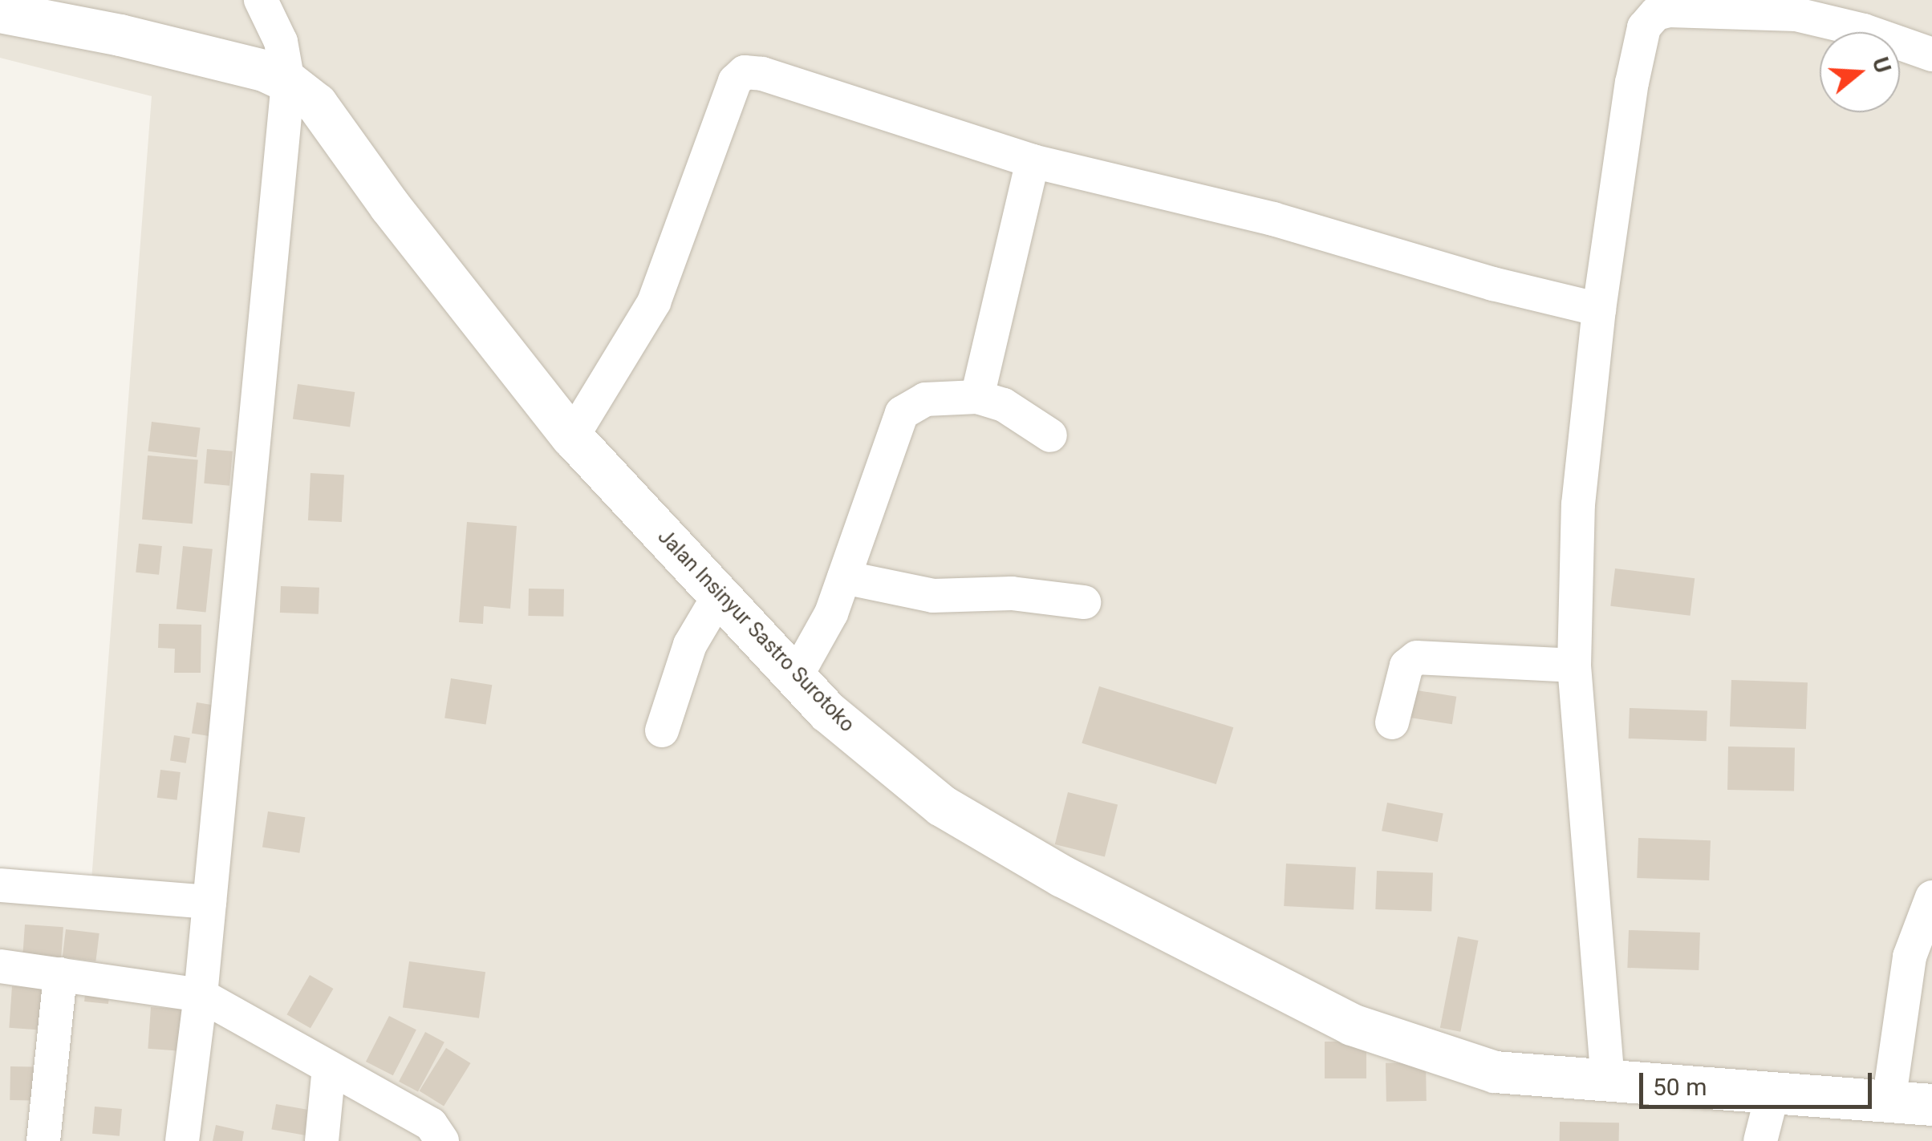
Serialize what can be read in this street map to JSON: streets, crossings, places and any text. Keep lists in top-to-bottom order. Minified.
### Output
{"streets":{"street":["Jalan Insinyur Sastro Surotoko"]},"scale_bar":"50 m","north":"right"}
